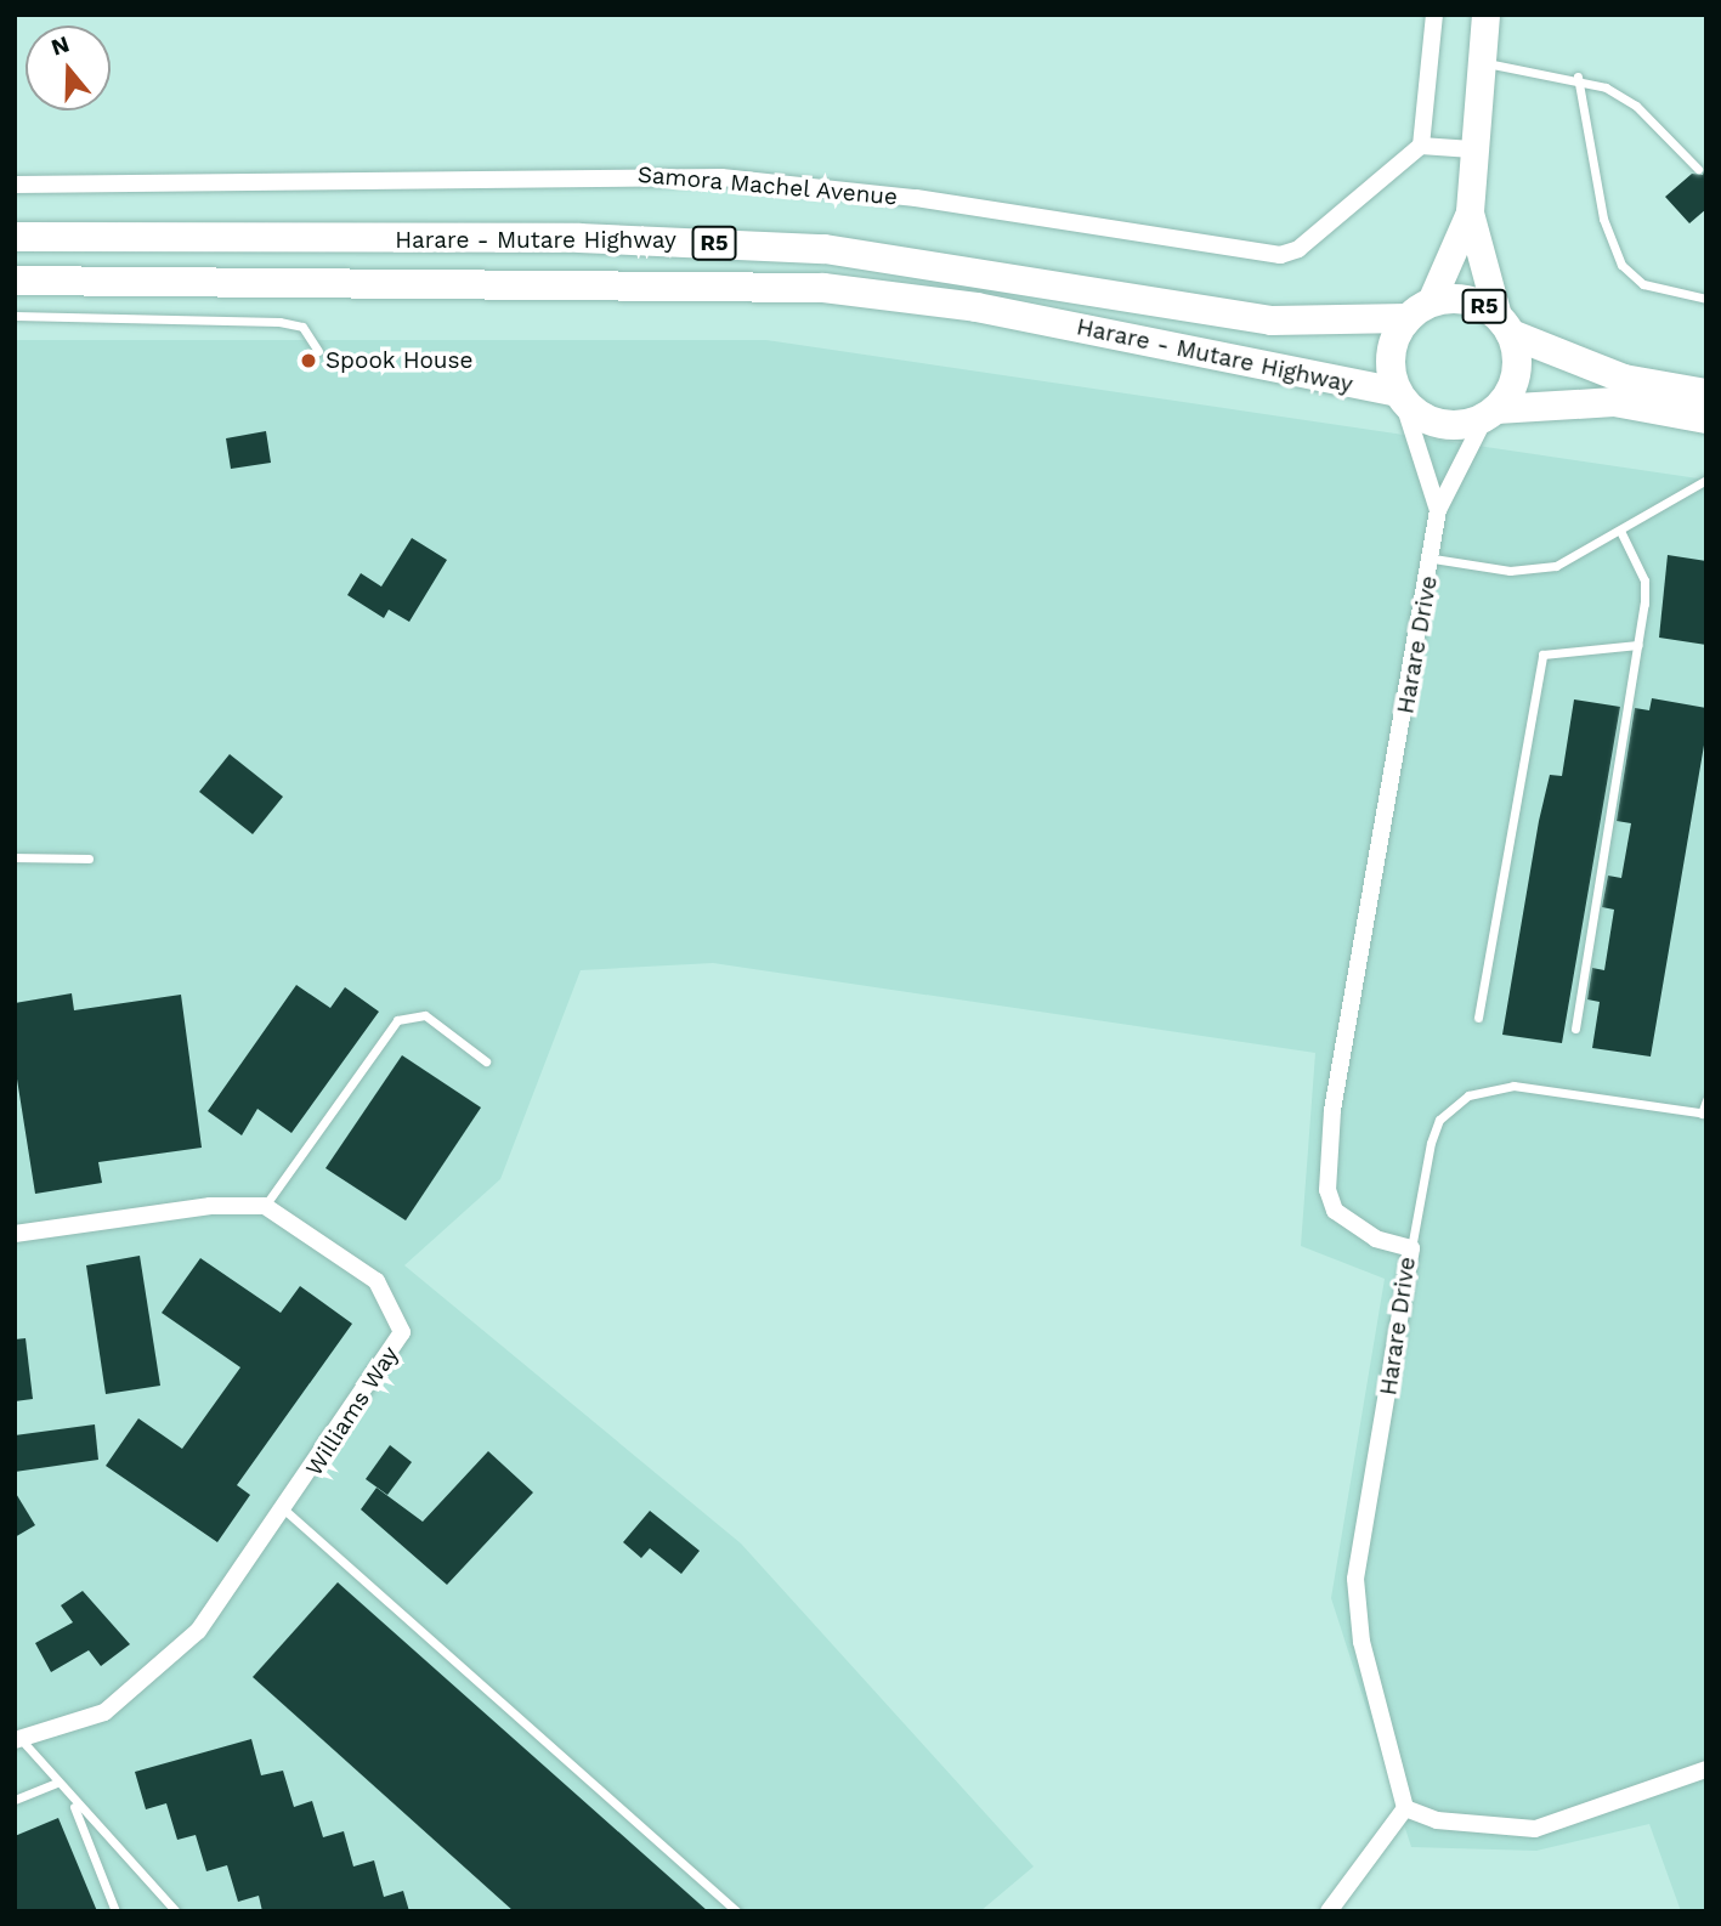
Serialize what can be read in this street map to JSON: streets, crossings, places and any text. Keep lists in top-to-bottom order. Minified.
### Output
{"streets":{"highway":["Harare - Mutare Highway","R5"],"street":["Samora Machel Avenue","Harare Drive","Williams Way"]},"crossings":[["Harare - Mutare Highway","R5"],["Harare - Mutare Highway","Harare Drive"],["R5","Harare Drive"]],"places":["Spook House"],"north":"top"}
